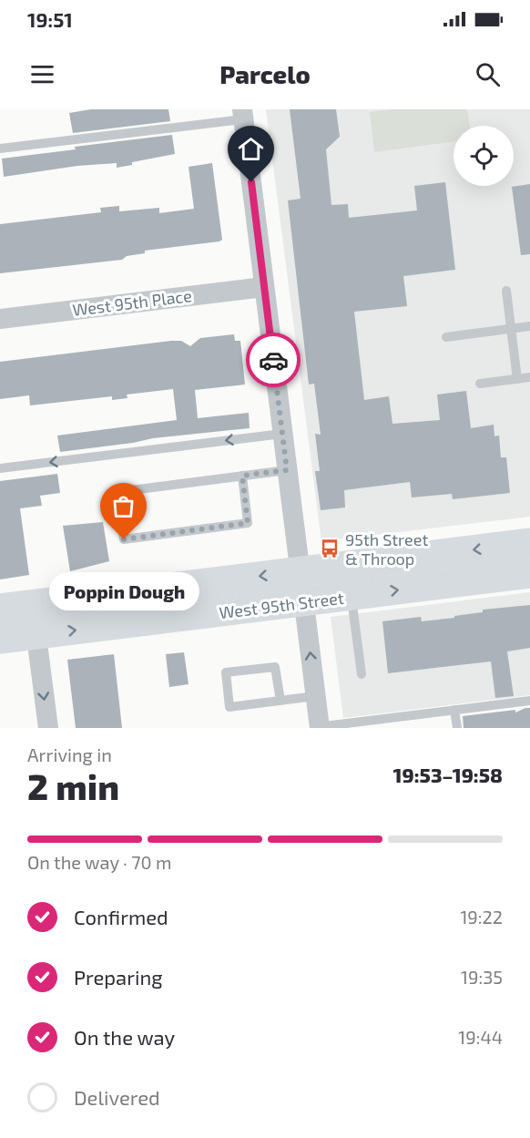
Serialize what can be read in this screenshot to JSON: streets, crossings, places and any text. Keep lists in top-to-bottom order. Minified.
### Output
{"streets":{"main road":["West 95th Street"],"street":["West 95th Place"]},"places":{"other":["Poppin Dough"],"bus stop":["95th Street & Throop"]},"page":{"status":"19:51","header":"Parcelo","bubble":"Poppin Dough","heading":["2 min","Arriving in","19:53–19:58"],"bar":"On the way · 70 m","list":[["Confirmed","19:22"],["Preparing","19:35"],["On the way","19:44"],"Delivered"]}}
